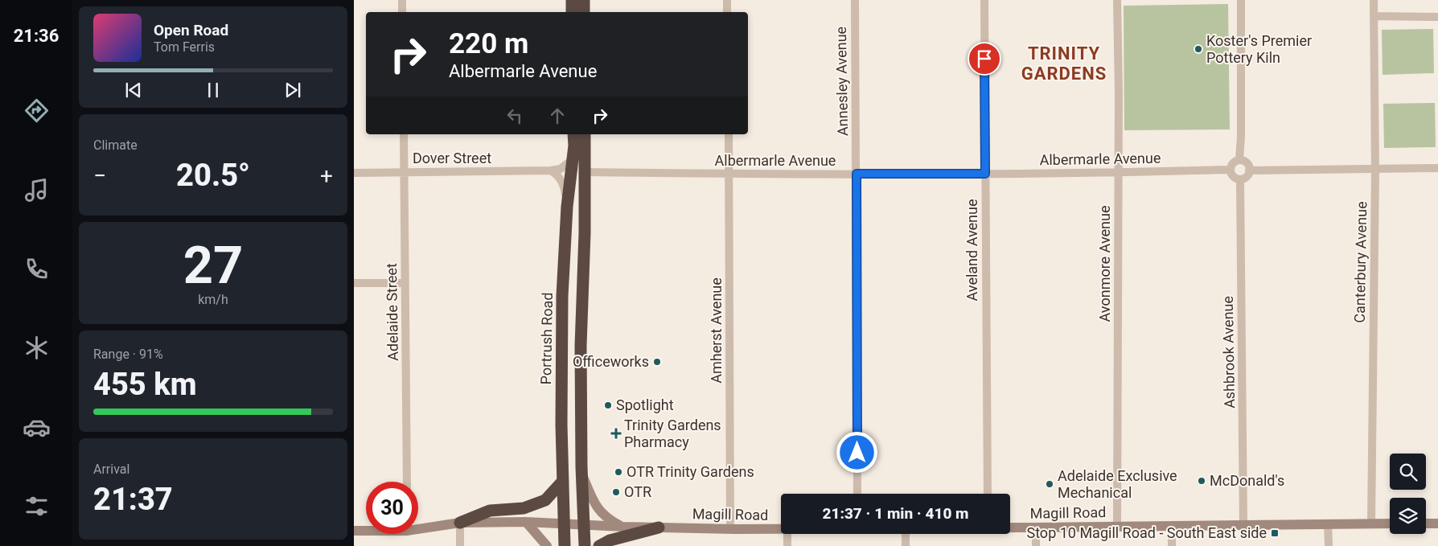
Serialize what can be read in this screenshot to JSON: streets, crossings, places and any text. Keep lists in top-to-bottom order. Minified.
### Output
{"streets":{"highway":["Portrush Road"],"main road":["Magill Road"],"street":["Annesley Avenue","Dover Street","Albermarle Avenue","Aveland Avenue","Canterbury Avenue","Avonmore Avenue","Adelaide Street","Amherst Avenue","Ashbrook Avenue"]},"crossings":[["Annesley Avenue","Albermarle Avenue"],["Dover Street","Adelaide Street"],["Dover Street","Portrush Road"],["Albermarle Avenue","Aveland Avenue"],["Albermarle Avenue","Avonmore Avenue"],["Albermarle Avenue","Amherst Avenue"],["Albermarle Avenue","Ashbrook Avenue"],["Canterbury Avenue","Magill Road"],["Avonmore Avenue","Magill Road"],["Amherst Avenue","Magill Road"],["Portrush Road","Magill Road"],["Ashbrook Avenue","Magill Road"]],"districts":["TRINITY GARDENS"],"places":{"other":["Koster's Premier Pottery Kiln","Officeworks","Spotlight","OTR Trinity Gardens","McDonald's","Adelaide Exclusive Mechanical","OTR"],"health":["Trinity Gardens Pharmacy"],"transit":["Stop 10 Magill Road - South East side"]},"page":{"tabs":"21:36","turn":["220 m","Albermarle Avenue"],"song":["Open Road","Tom Ferris"],"tile":["Climate",["27","km/h"],["Range · 91%","455 km"],["Arrival","21:37"]],"heat":["−","20.5°","+"],"limit":"30","trip":"21:37 · 1 min · 410 m"}}
